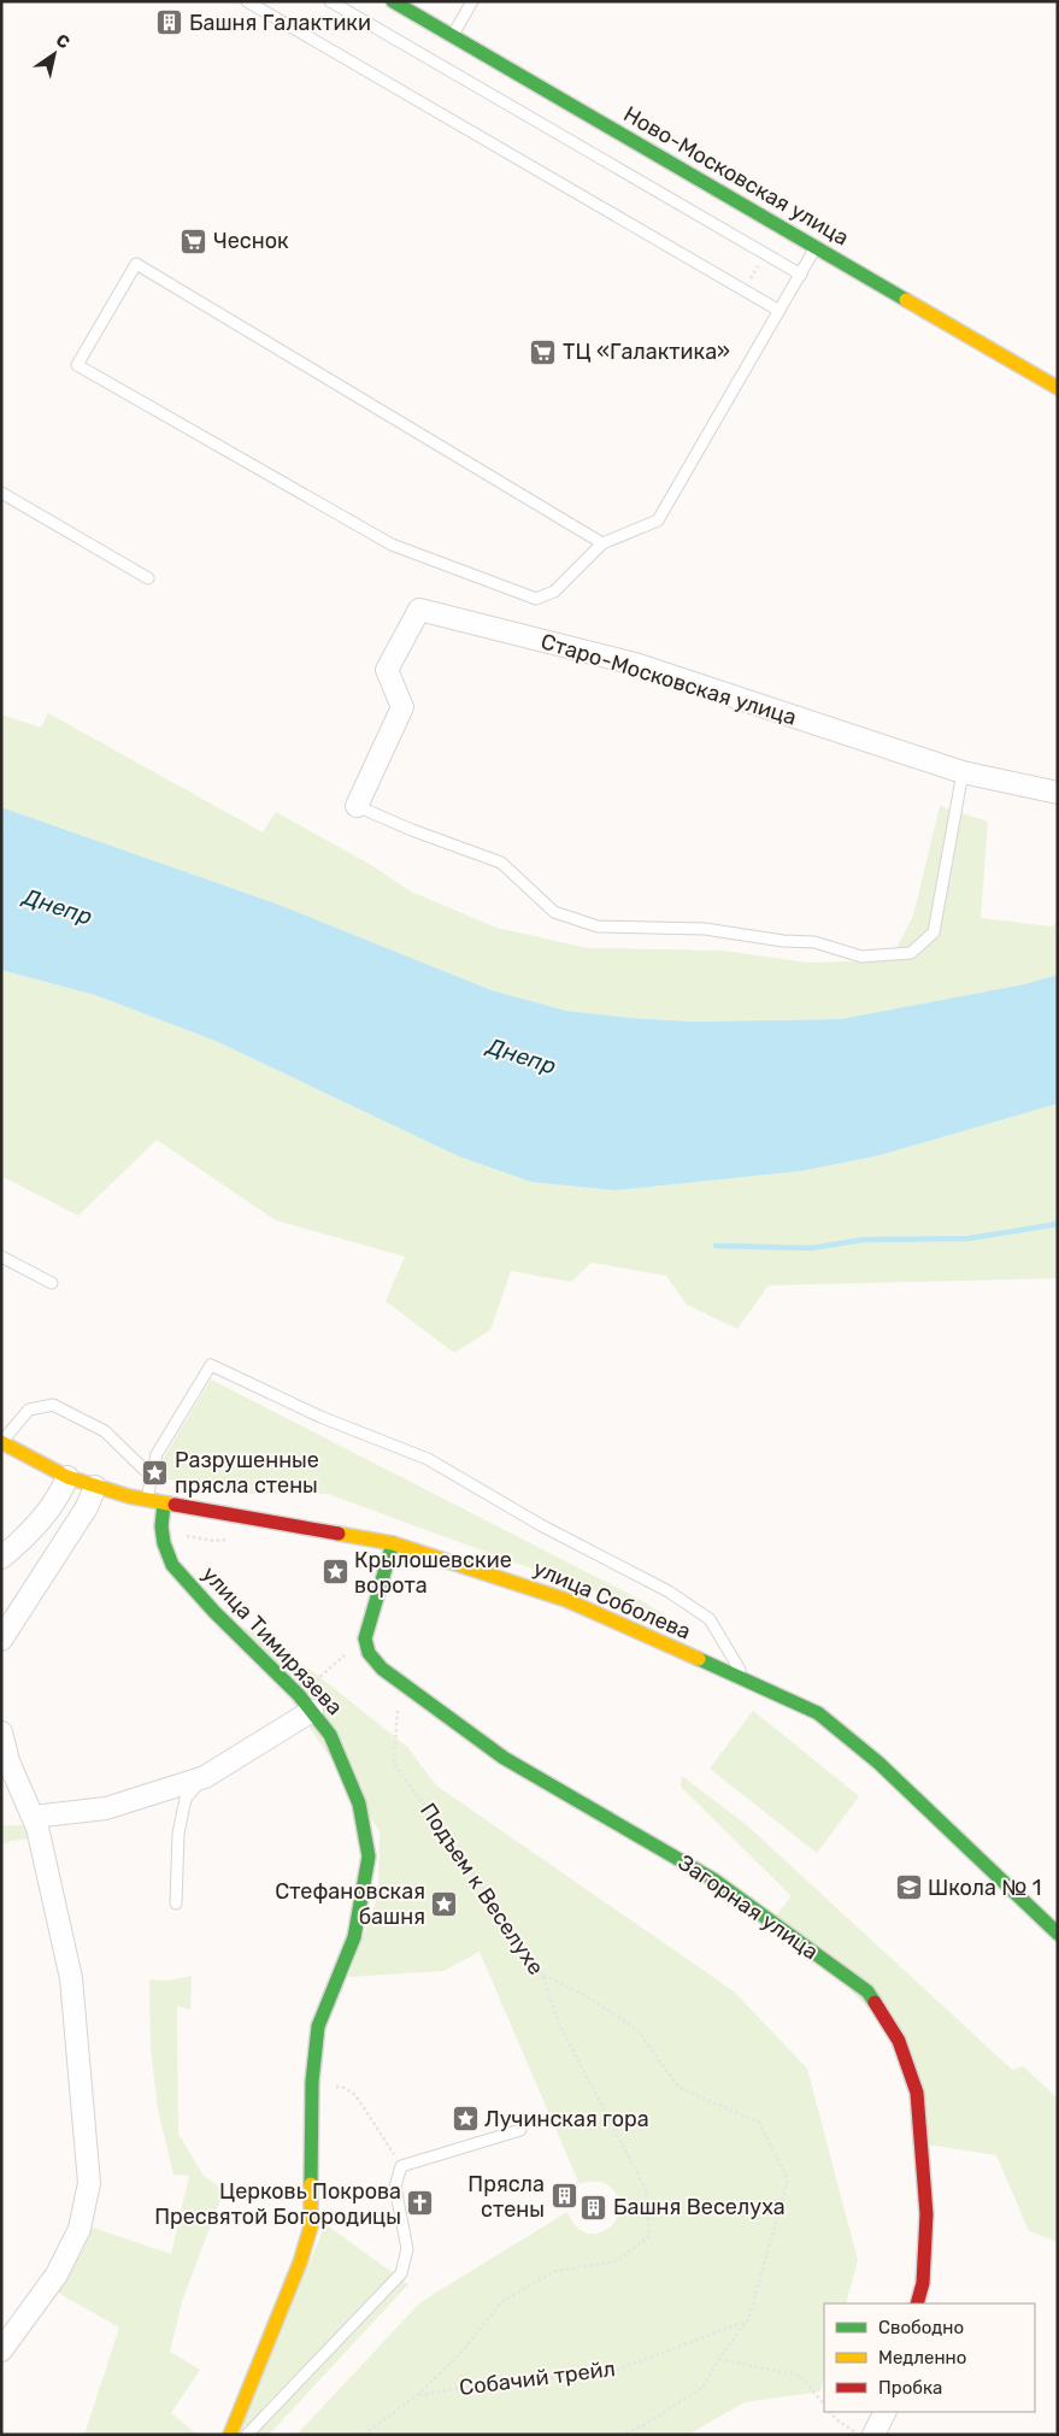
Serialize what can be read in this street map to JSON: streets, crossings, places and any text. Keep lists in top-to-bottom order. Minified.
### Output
{"streets":{"street":["Ново-Московская улица","Старо-Московская улица","улица Соболева","улица Тимирязева","Загорная улица"],"path":["Подъем к Веселухе","Собачий трейл"]},"crossings":[["улица Соболева","улица Тимирязева"],["Подъем к Веселухе","Загорная улица"],["Подъем к Веселухе","Собачий трейл"]],"water":["Днепр"],"places":{"building":["Башня Галактики","Прясла стены","Башня Веселуха"],"supermarket":["Чеснок","ТЦ «Галактика»"],"place":["Разрушенные прясла стены","Крылошевские ворота","Стефановская башня","Лучинская гора"],"school or university":["Школа № 1"],"church":["Церковь Покрова Пресвятой Богородицы"]},"legend":["Свободно","Медленно","Пробка"],"north":"top right"}
